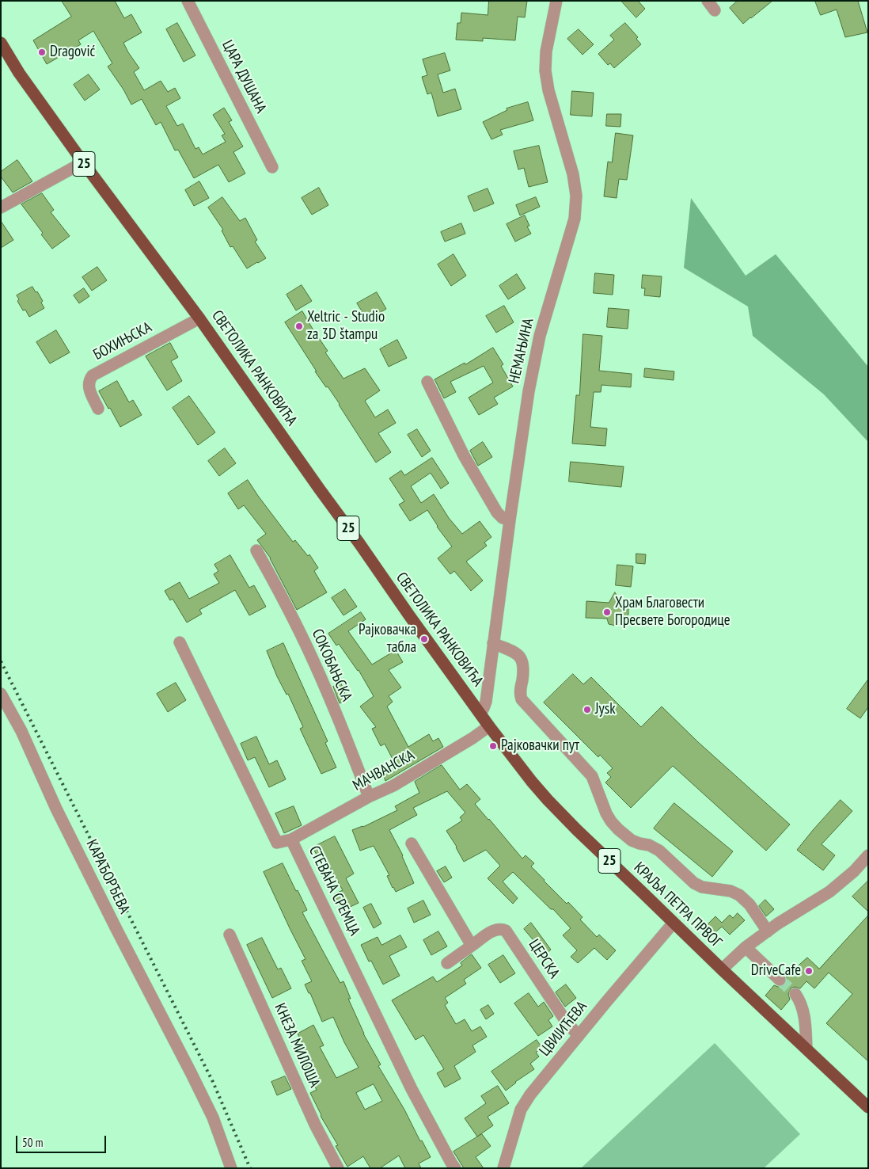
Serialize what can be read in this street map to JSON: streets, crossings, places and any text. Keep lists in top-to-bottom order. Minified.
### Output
{"streets":{"main road":["25","СВЕТОЛИКА РАНКОВИЋА","КРАЉА ПЕТРА ПРВОГ"],"street":["ЦАРА ДУШАНА","БОХИЊСКА","НЕМАЊИНА","СОКОБАЊСКА","МАЧВАНСКА","КАРАЂОРЂЕВА","СТЕВАНА СРЕМЦА","ЦЕРСКА","ЦВИЈИЋЕВА","КНЕЗА МИЛОША"]},"crossings":[["БОХИЊСКА","СВЕТОЛИКА РАНКОВИЋА"],["НЕМАЊИНА","СВЕТОЛИКА РАНКОВИЋА"],["НЕМАЊИНА","КРАЉА ПЕТРА ПРВОГ"],["СВЕТОЛИКА РАНКОВИЋА","КРАЉА ПЕТРА ПРВОГ"],["СОКОБАЊСКА","МАЧВАНСКА"],["МАЧВАНСКА","СТЕВАНА СРЕМЦА"],["МАЧВАНСКА","КРАЉА ПЕТРА ПРВОГ"],["КРАЉА ПЕТРА ПРВОГ","ЦВИЈИЋЕВА"],["ЦЕРСКА","ЦВИЈИЋЕВА"]],"places":["Dragović","Xeltric - Studio za 3D štampu","Храм Благовести Пресвете Богородице","Рајковачка табла","Jysk","Рајковачки пут","DriveCafe"],"scale_bar":"50 m"}
